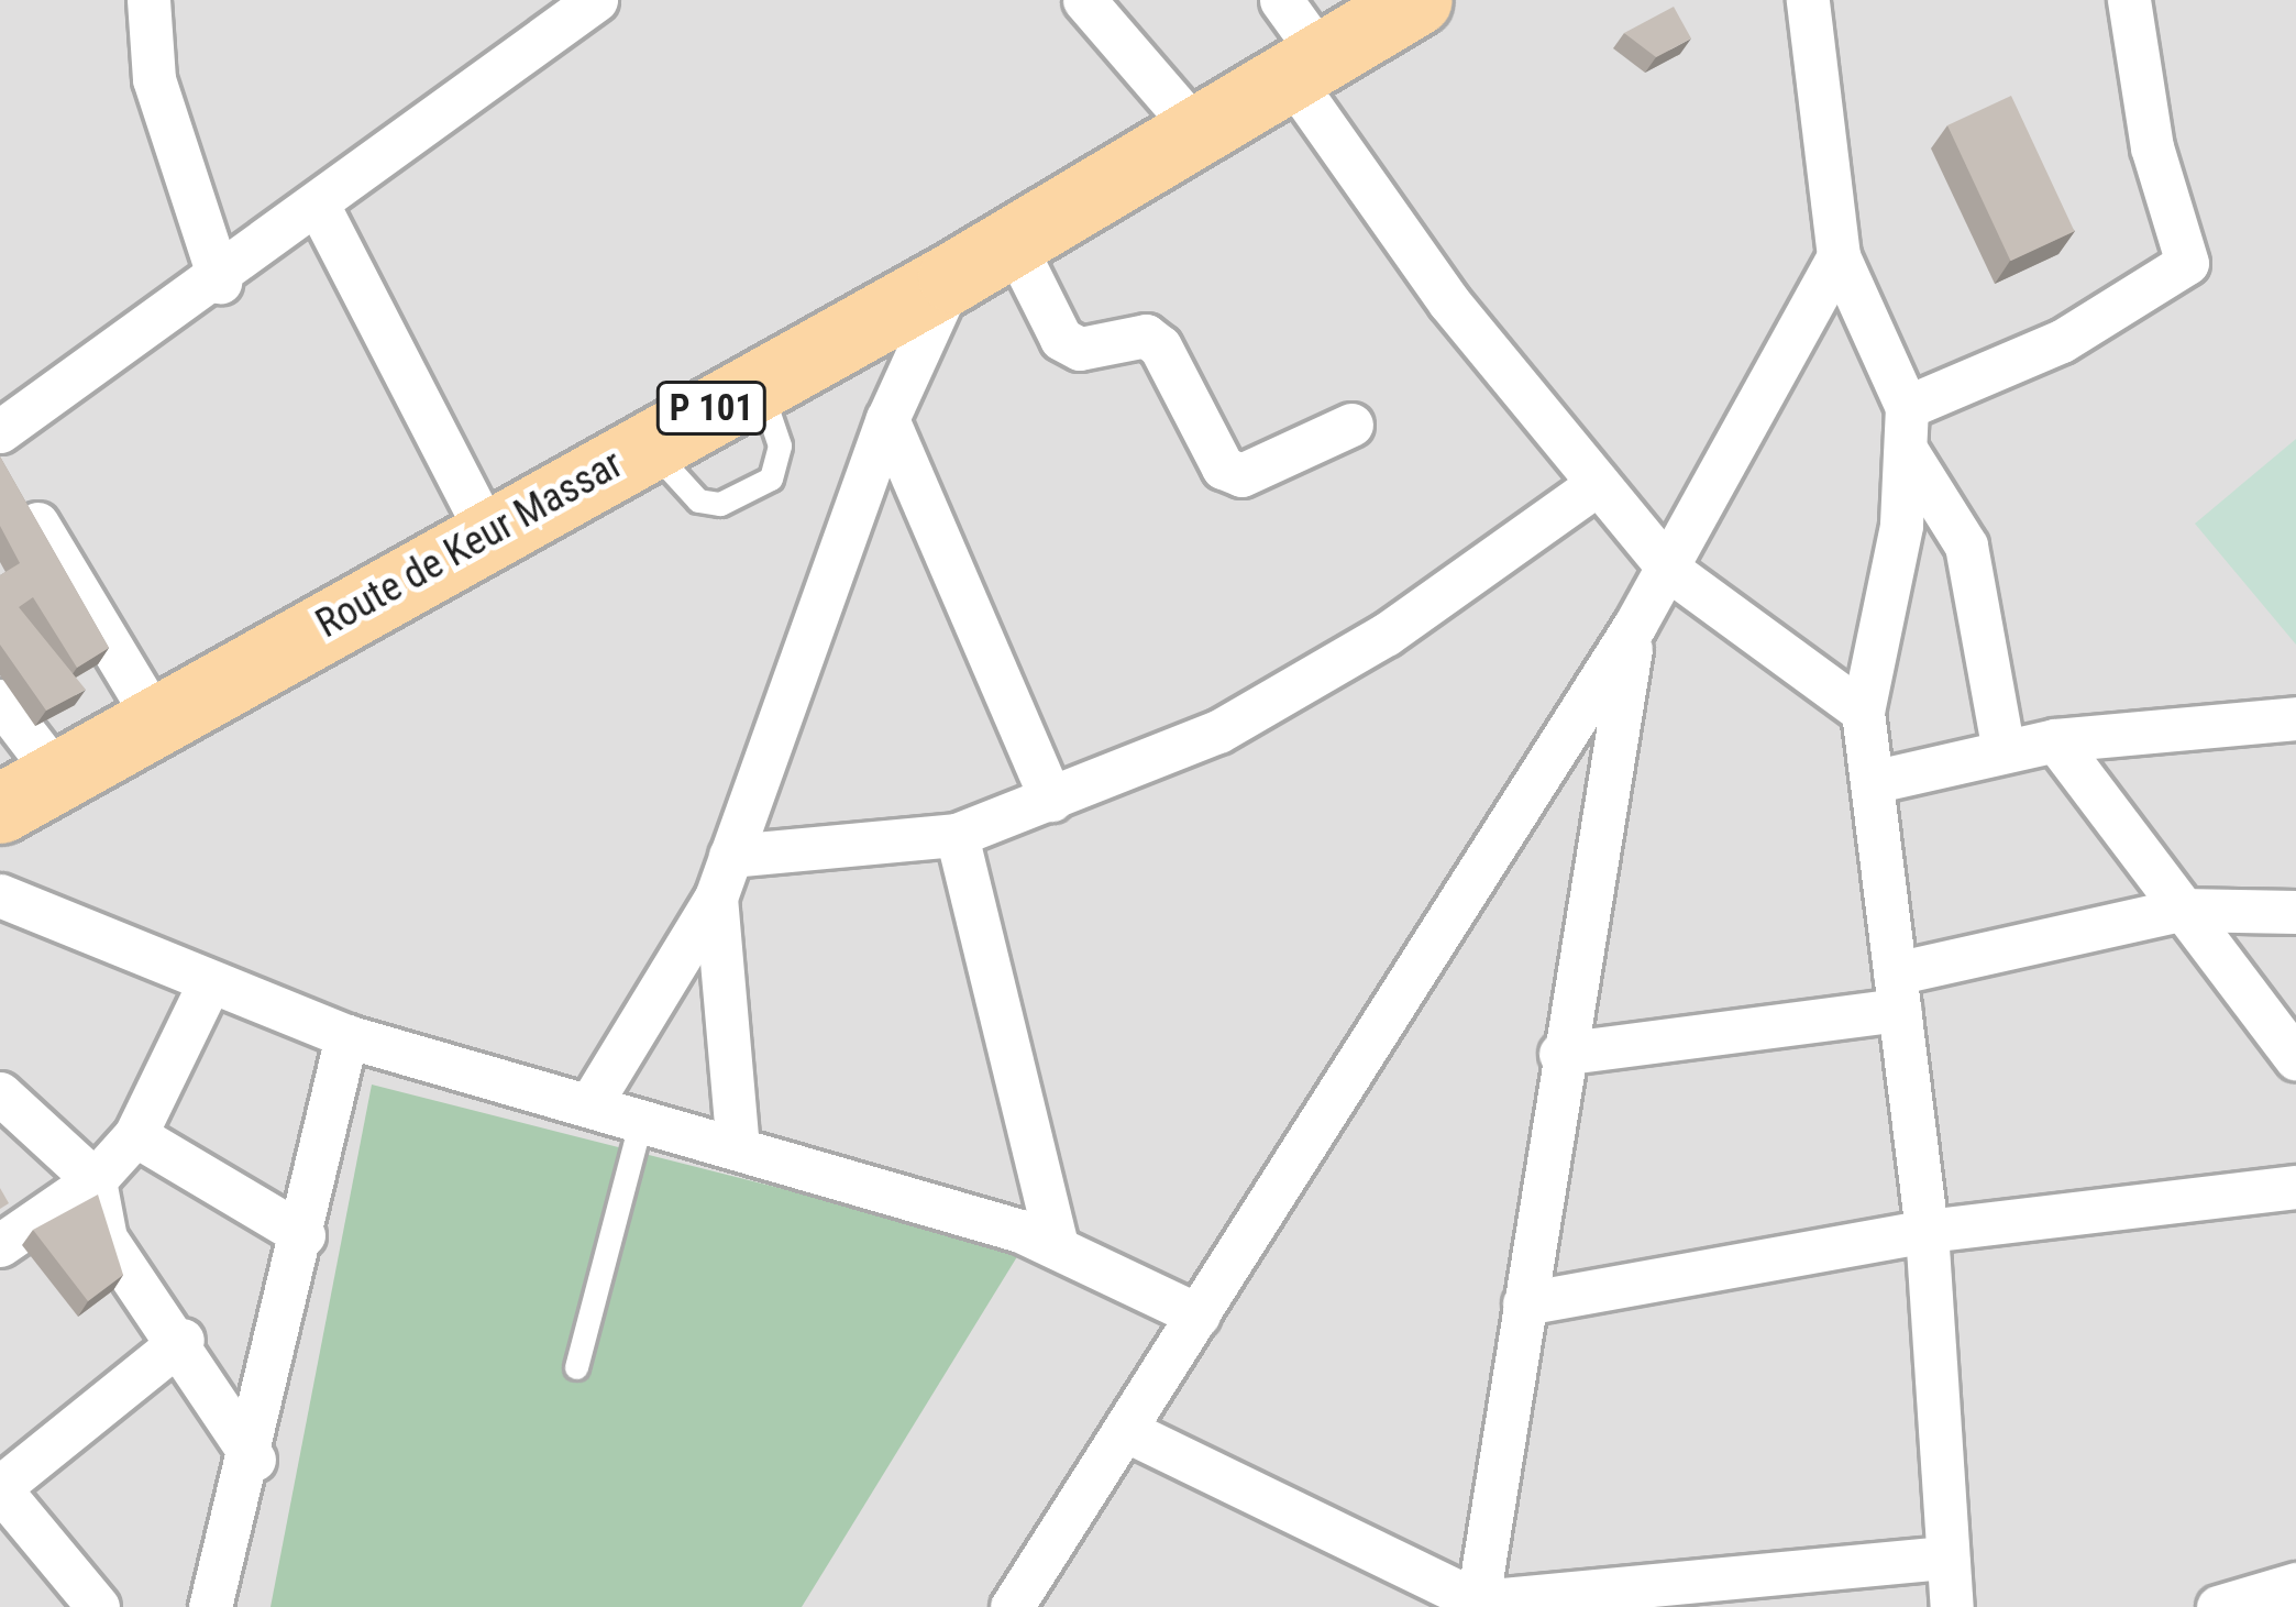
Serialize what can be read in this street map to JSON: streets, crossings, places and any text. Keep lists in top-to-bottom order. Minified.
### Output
{"streets":{"main road":["P 101","Route de Keur Massar"]}}
